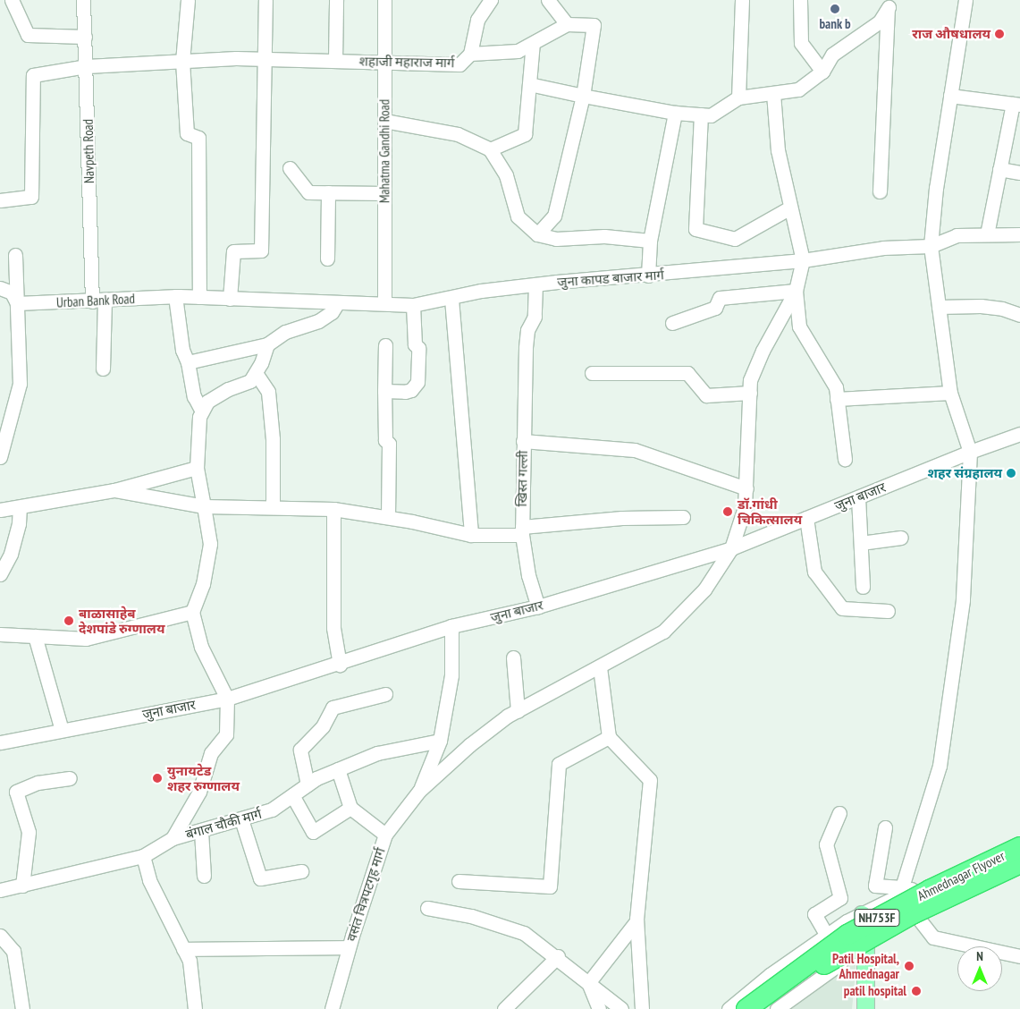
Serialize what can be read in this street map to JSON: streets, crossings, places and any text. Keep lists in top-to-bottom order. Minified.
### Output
{"streets":{"highway":["Ahmednagar Flyover","NH753F"],"street":["शहाजी महाराज मार्ग","Navpeth Road","Mahatma Gandhi Road","जुना कापड बाजार मार्ग","Urban Bank Road","खिस्त गल्ली","जुना बाजार","बंगाल चौकी मार्ग","वसंत चित्रपटगृह मार्ग"]},"crossings":[["शहाजी महाराज मार्ग","Navpeth Road"],["शहाजी महाराज मार्ग","Mahatma Gandhi Road"],["Navpeth Road","Urban Bank Road"],["Mahatma Gandhi Road","जुना कापड बाजार मार्ग"],["जुना कापड बाजार मार्ग","Urban Bank Road"],["जुना कापड बाजार मार्ग","खिस्त गल्ली"],["खिस्त गल्ली","जुना बाजार"]],"places":["bank b","राज औषधालय","शहर संग्रहालय","डॉ.गांधी चिकित्सालय","बाळासाहेब देशपांडे रुग्णालय","युनायटेड शहर रुग्णालय","Patil Hospital, Ahmednagar","patil hospital"],"north":"top"}
